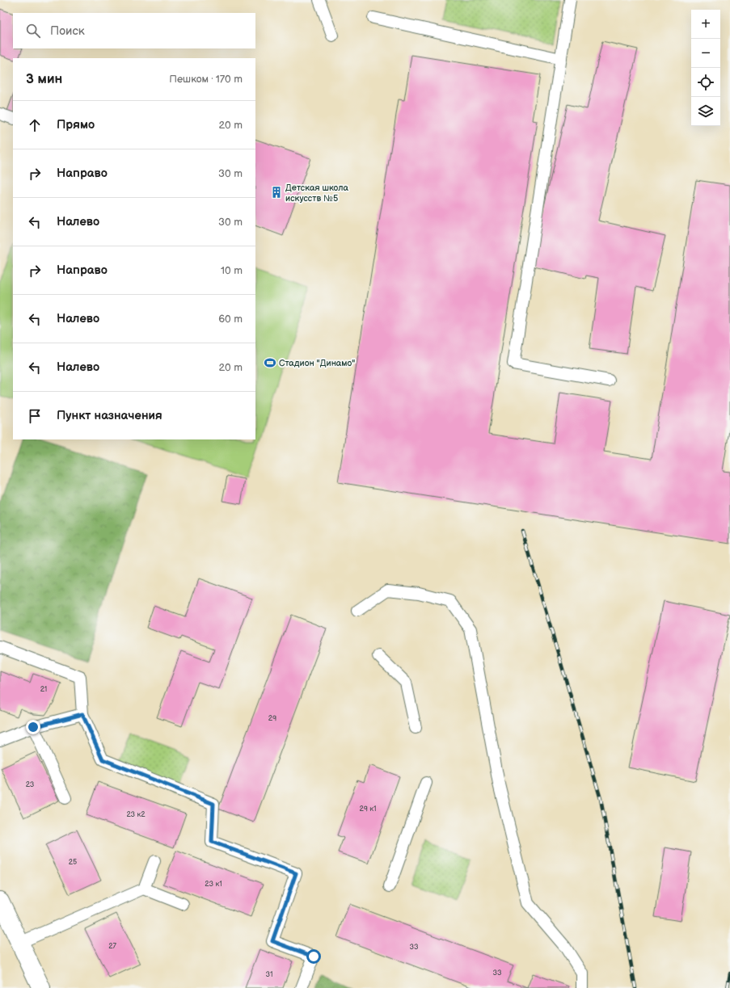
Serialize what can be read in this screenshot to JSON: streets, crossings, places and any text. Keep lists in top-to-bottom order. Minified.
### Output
{"places":{"building":["Детская школа искусств №5"],"sports":["Стадион \"Динамо\""]},"house_numbers":["21","29","23","29 к1","23 к2","25","23 к1","27","33","33","31"],"page":{"map_buttons":["+","−"],"search":"Поиск","heading":["3 мин","Пешком · 170 m"],"list":[["Прямо","20 m"],["Направо","30 m"],["Налево","30 m"],["Направо","10 m"],["Налево","60 m"],["Налево","20 m"],"Пункт назначения"]}}
